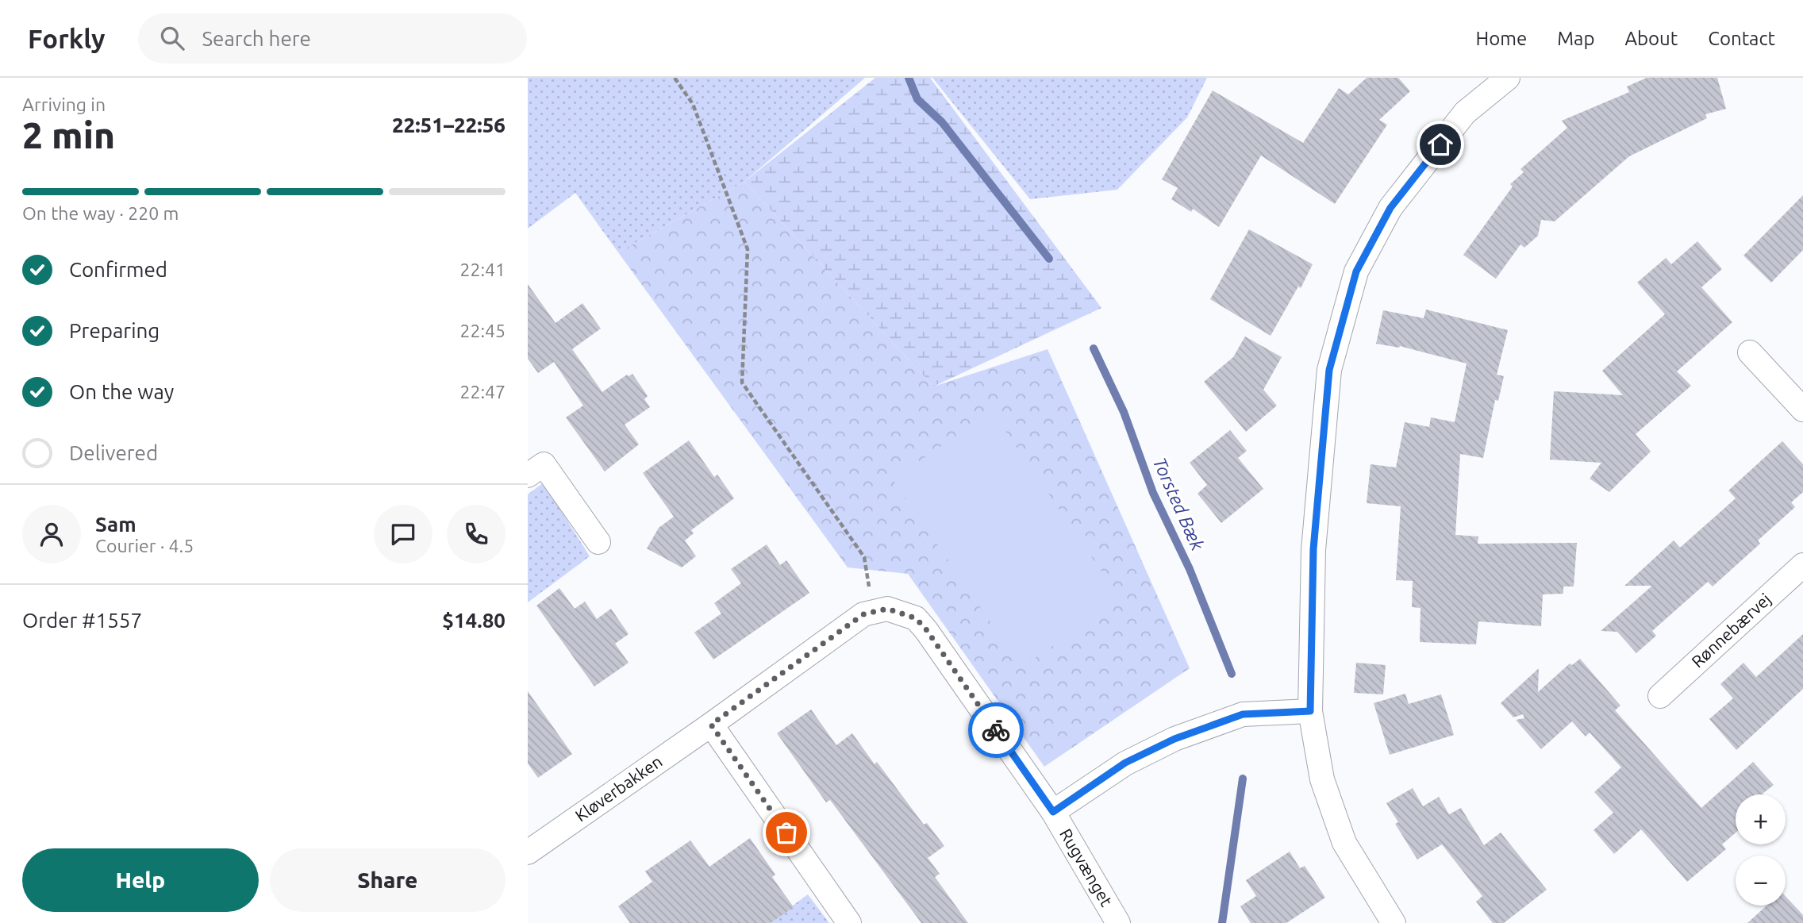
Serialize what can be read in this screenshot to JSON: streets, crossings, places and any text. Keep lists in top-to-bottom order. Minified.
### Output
{"streets":{"street":["Rønnebærvej","Kløverbakken","Rugvænget"]},"crossings":[["Kløverbakken","Rugvænget"]],"water":["Torsted Bæk"],"page":{"header":"Forkly","search":"Search here","nav":["Home","Map","About","Contact"],"heading":["2 min","Arriving in","22:51–22:56"],"panel":["Sam","Courier · 4.5","Order #1557","$14.80"],"bar":"On the way · 220 m","list":[["Confirmed","22:41"],["Preparing","22:45"],["On the way","22:47"],"Delivered"],"map_buttons":["+","−"],"buttons":["Help","Share"]}}
